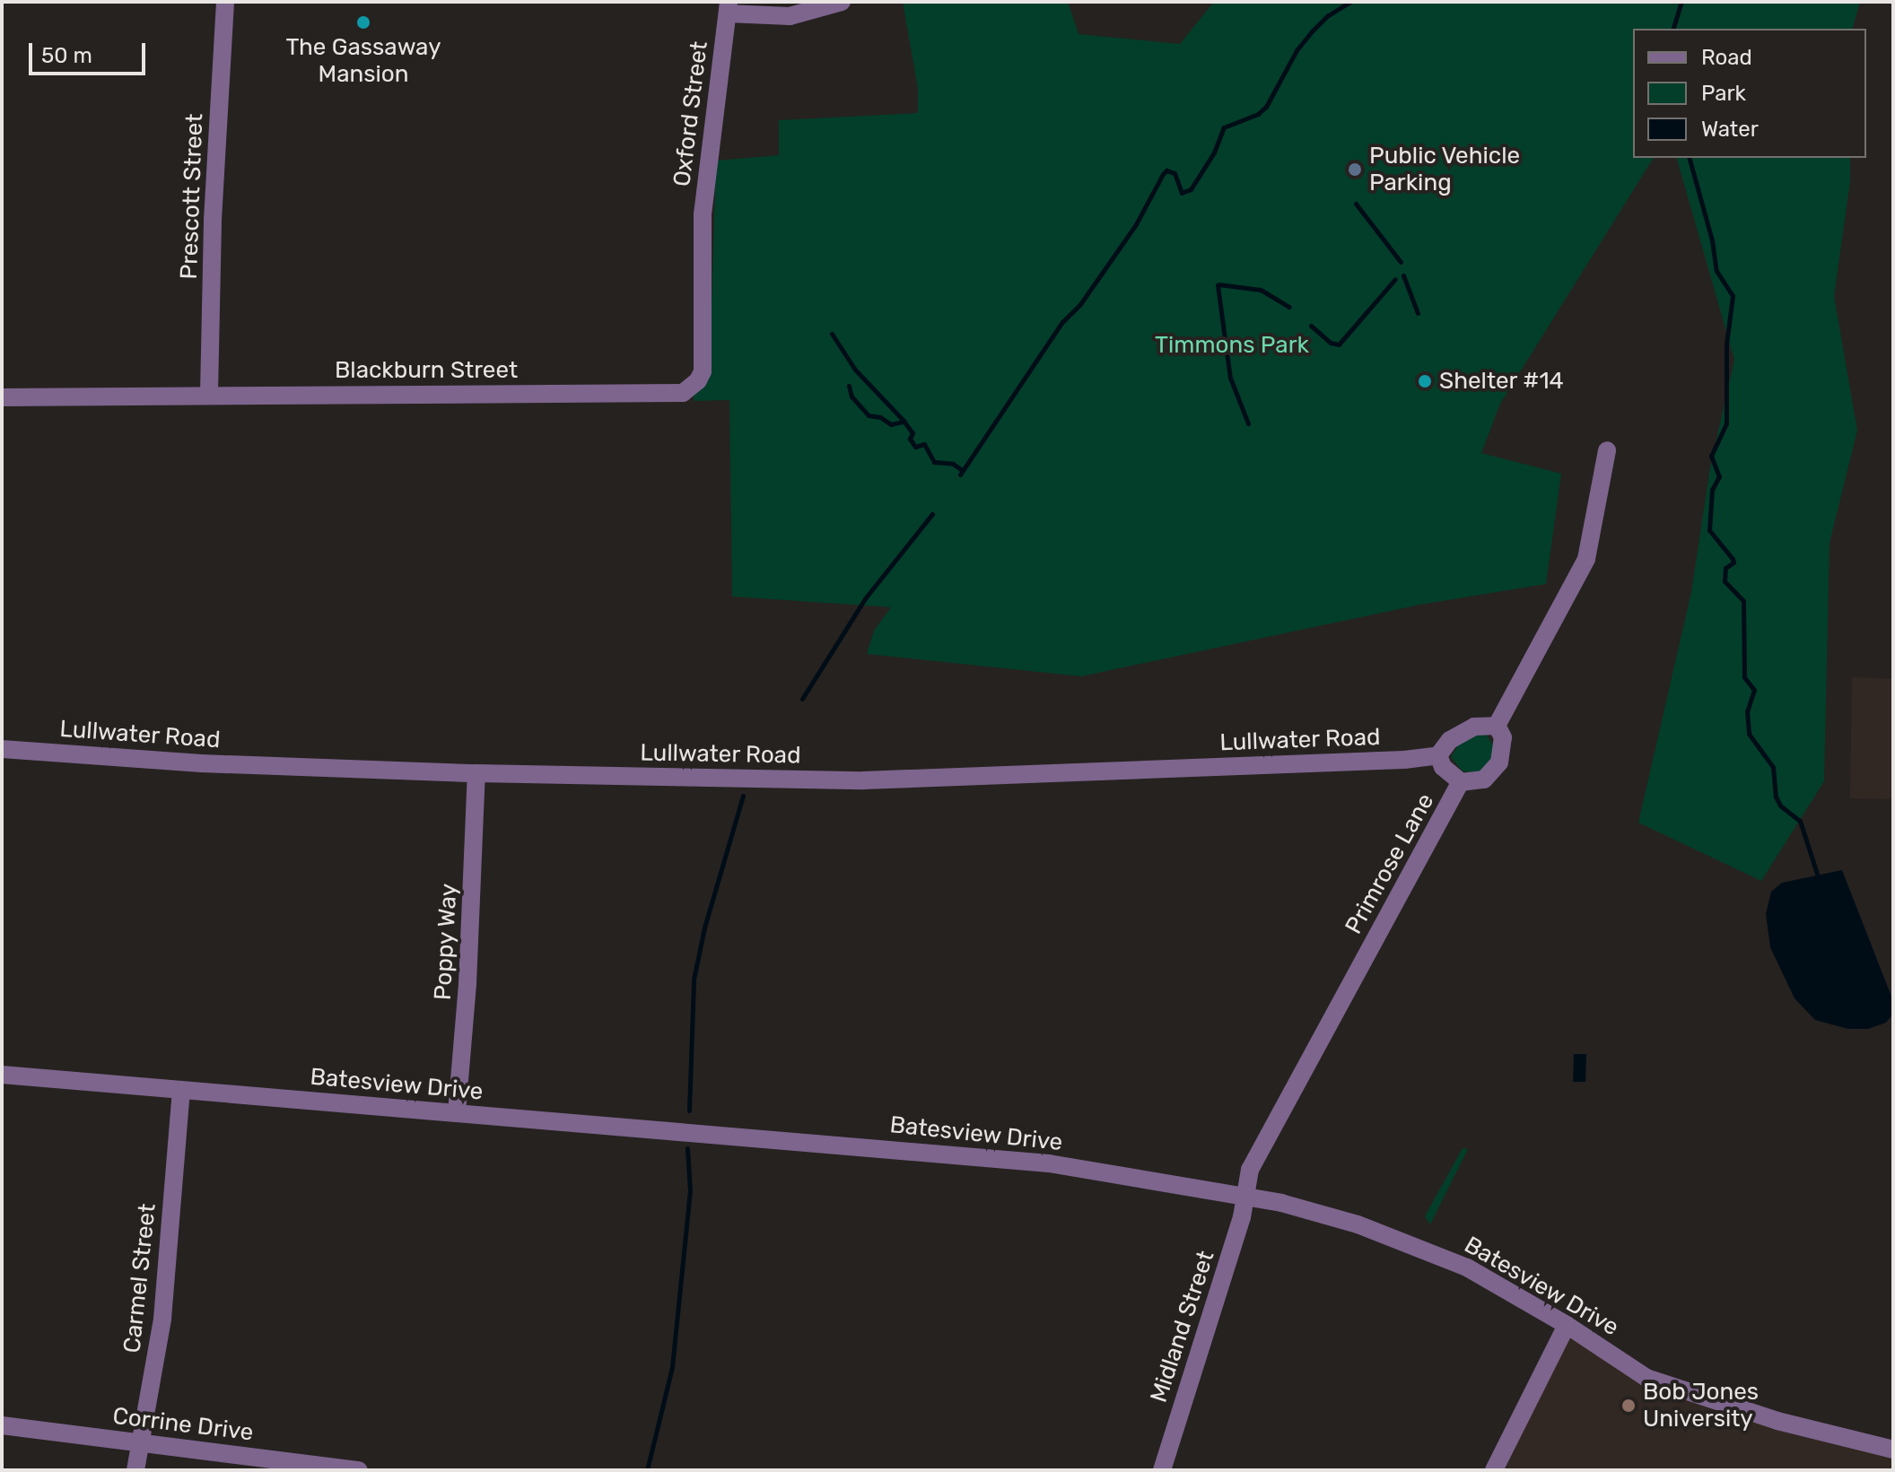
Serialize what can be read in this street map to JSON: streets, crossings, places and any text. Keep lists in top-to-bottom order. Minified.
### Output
{"streets":{"street":["Oxford Street","Prescott Street","Blackburn Street","Lullwater Road","Primrose Lane","Poppy Way","Batesview Drive","Carmel Street","Midland Street","Corrine Drive"]},"crossings":[["Oxford Street","Blackburn Street"],["Prescott Street","Blackburn Street"],["Lullwater Road","Primrose Lane"],["Lullwater Road","Poppy Way"],["Primrose Lane","Batesview Drive"],["Primrose Lane","Midland Street"],["Poppy Way","Batesview Drive"],["Batesview Drive","Carmel Street"],["Batesview Drive","Midland Street"],["Carmel Street","Corrine Drive"]],"parks":["Timmons Park"],"places":["The Gassaway Mansion","Public Vehicle Parking","Shelter #14","Bob Jones University"],"legend":["Road","Park","Water"],"scale_bar":"50 m"}
